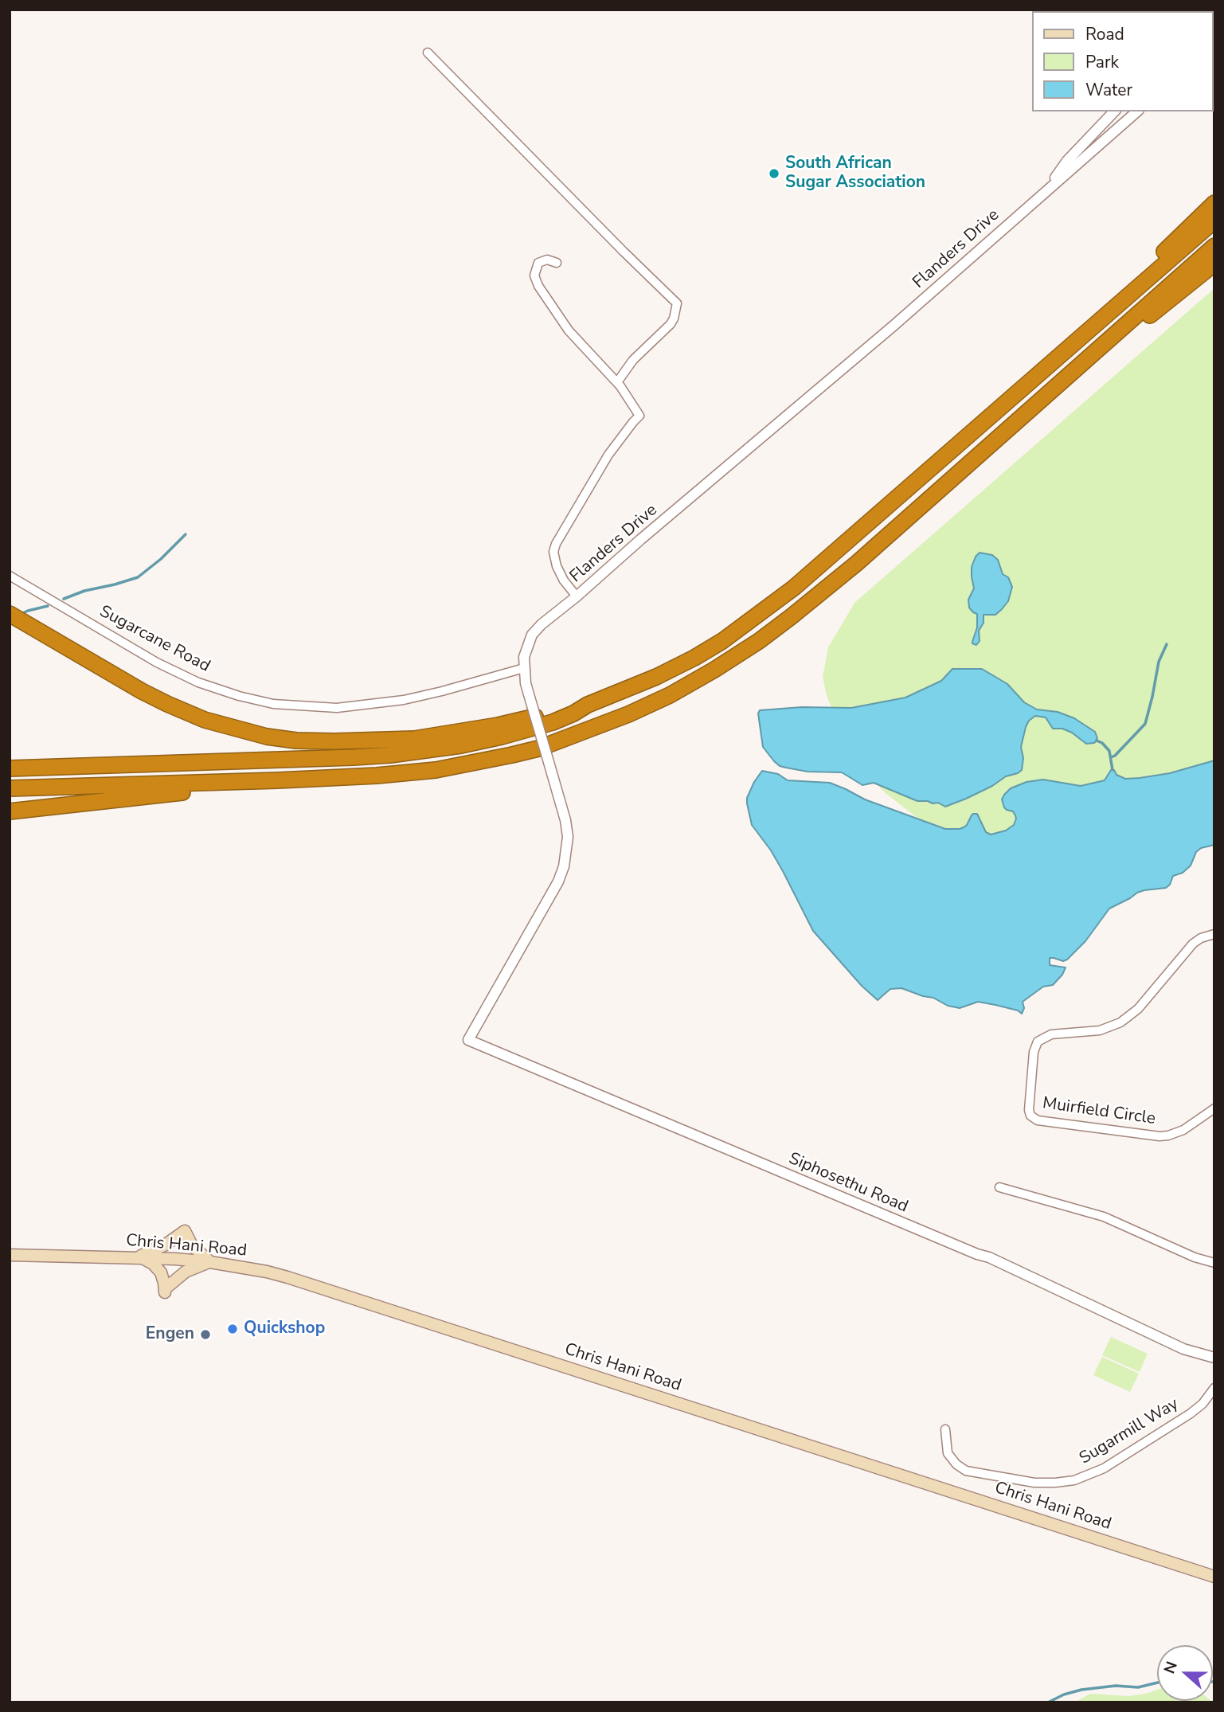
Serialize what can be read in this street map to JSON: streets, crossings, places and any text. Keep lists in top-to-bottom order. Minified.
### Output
{"streets":{"main road":["Chris Hani Road"],"street":["Flanders Drive","Sugarcane Road","Muirfield Circle","Siphosethu Road","Sugarmill Way"]},"crossings":[["Flanders Drive","Sugarcane Road"],["Flanders Drive","Siphosethu Road"]],"places":["South African Sugar Association","Quickshop","Engen"],"legend":["Road","Park","Water"],"north":"left"}
